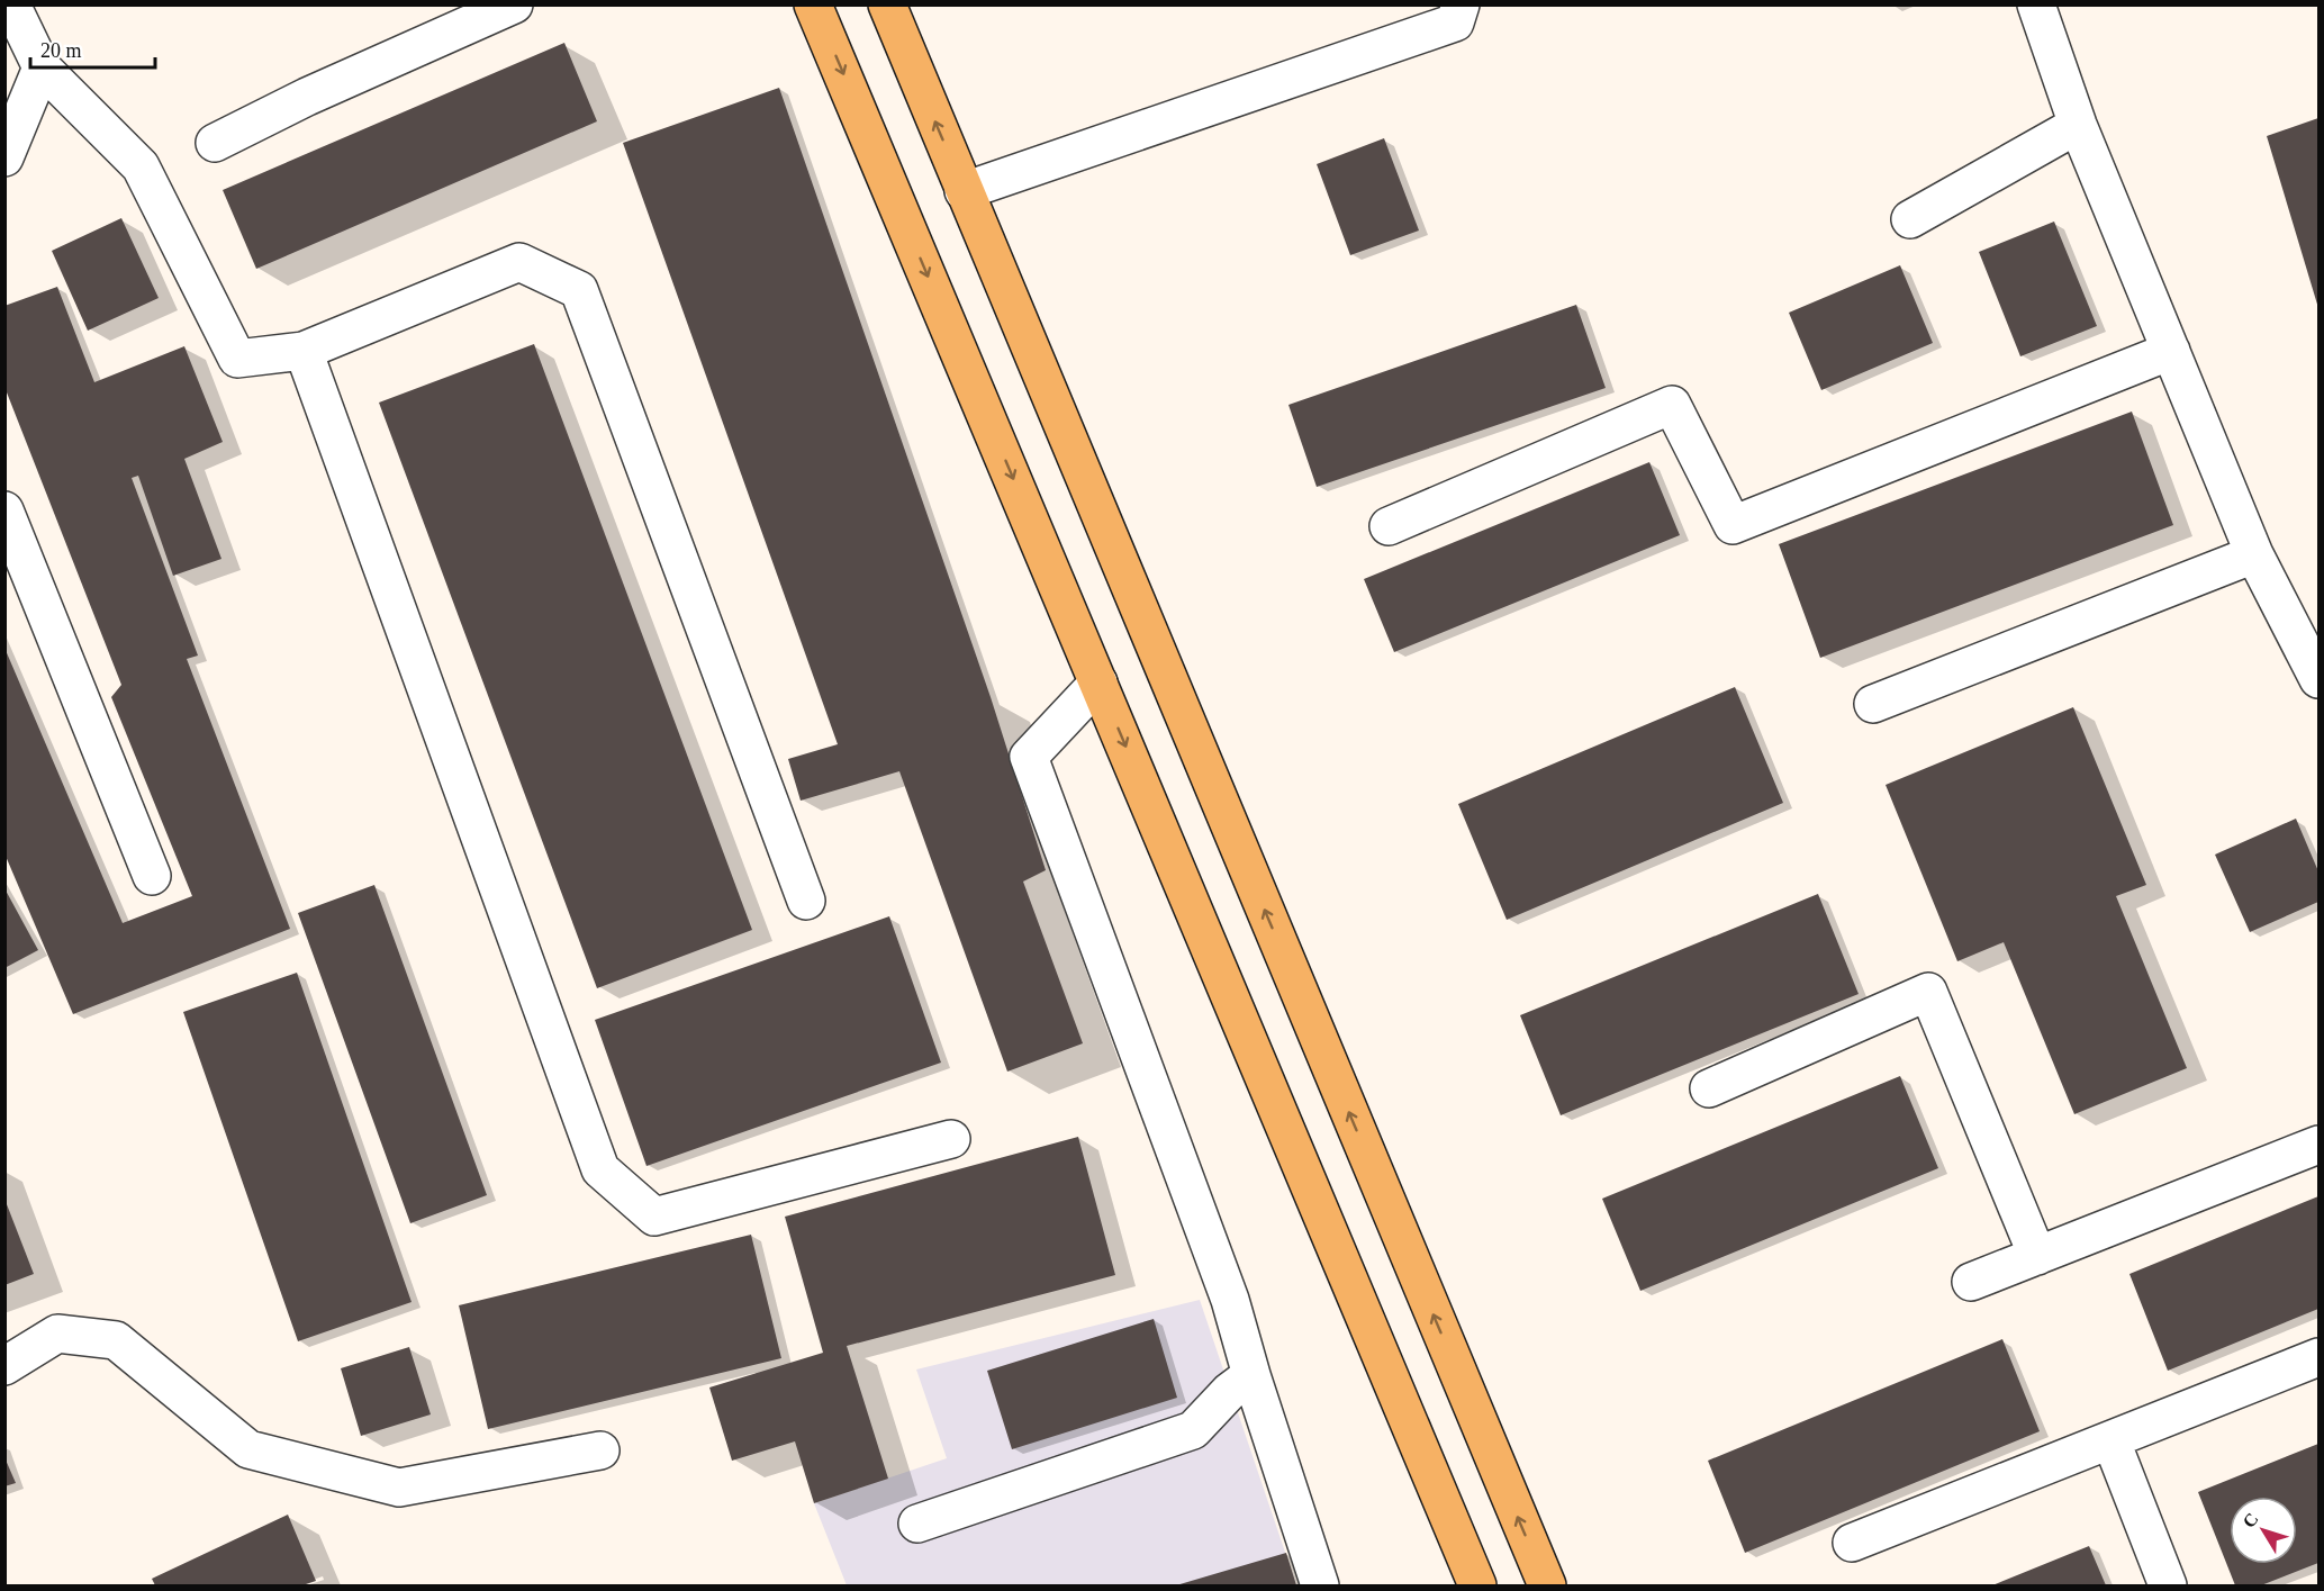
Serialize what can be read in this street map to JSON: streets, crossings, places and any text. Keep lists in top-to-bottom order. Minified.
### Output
{"scale_bar":"20 m","north":"top left"}
